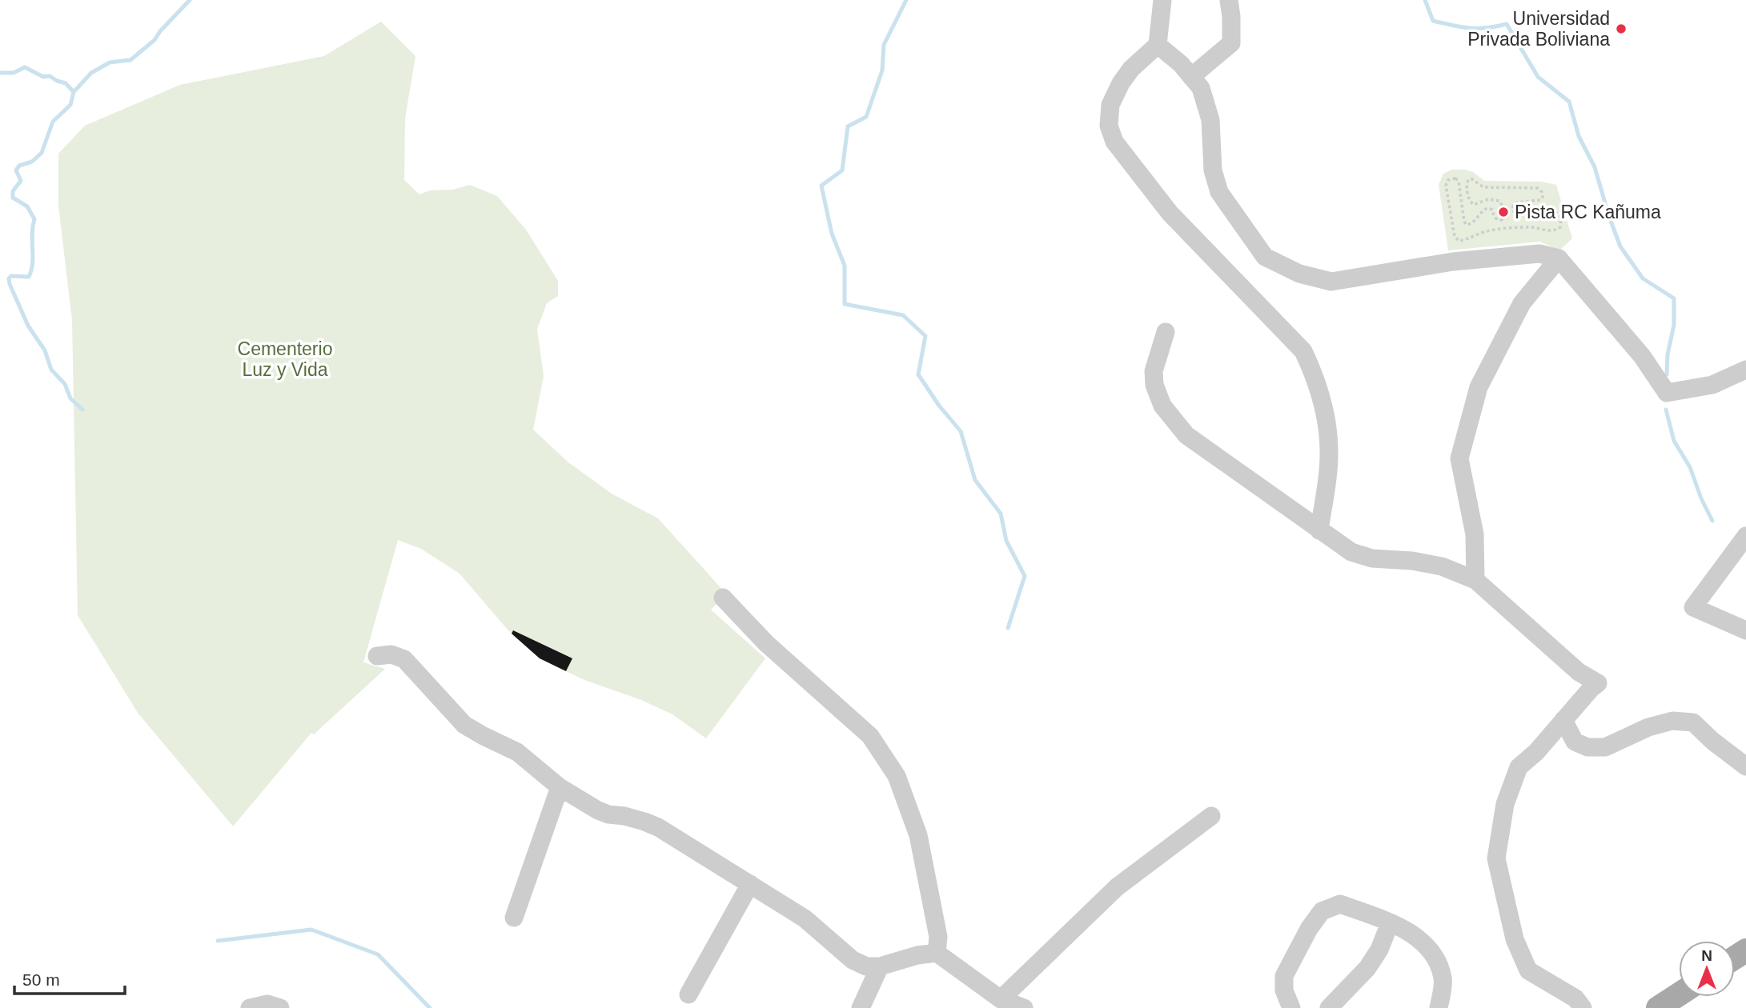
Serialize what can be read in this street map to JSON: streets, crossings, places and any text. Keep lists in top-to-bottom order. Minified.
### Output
{"parks":["Cementerio Luz y Vida"],"places":["Universidad Privada Boliviana","Pista RC Kañuma"],"scale_bar":"50 m","north":"top"}
